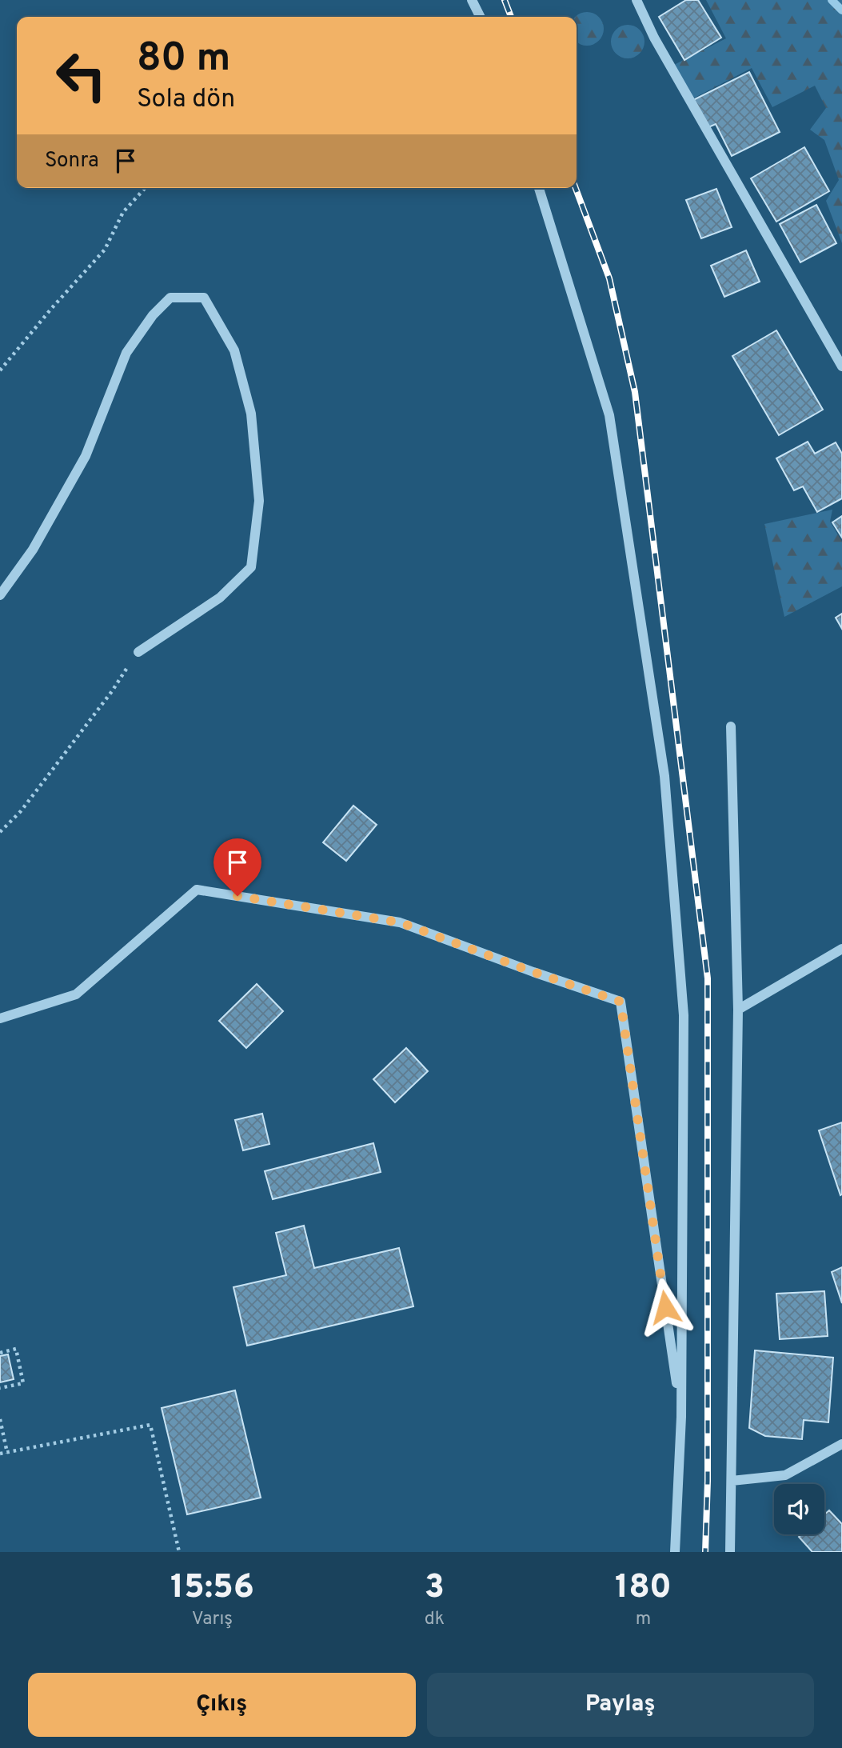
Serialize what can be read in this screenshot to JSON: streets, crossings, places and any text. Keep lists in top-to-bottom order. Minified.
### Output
{"page":{"turn":["80 m","Sola dön"],"then":"Sonra","eta":["15:56","Varış","3","dk","180","m"],"buttons":["Çıkış","Paylaş"]}}
